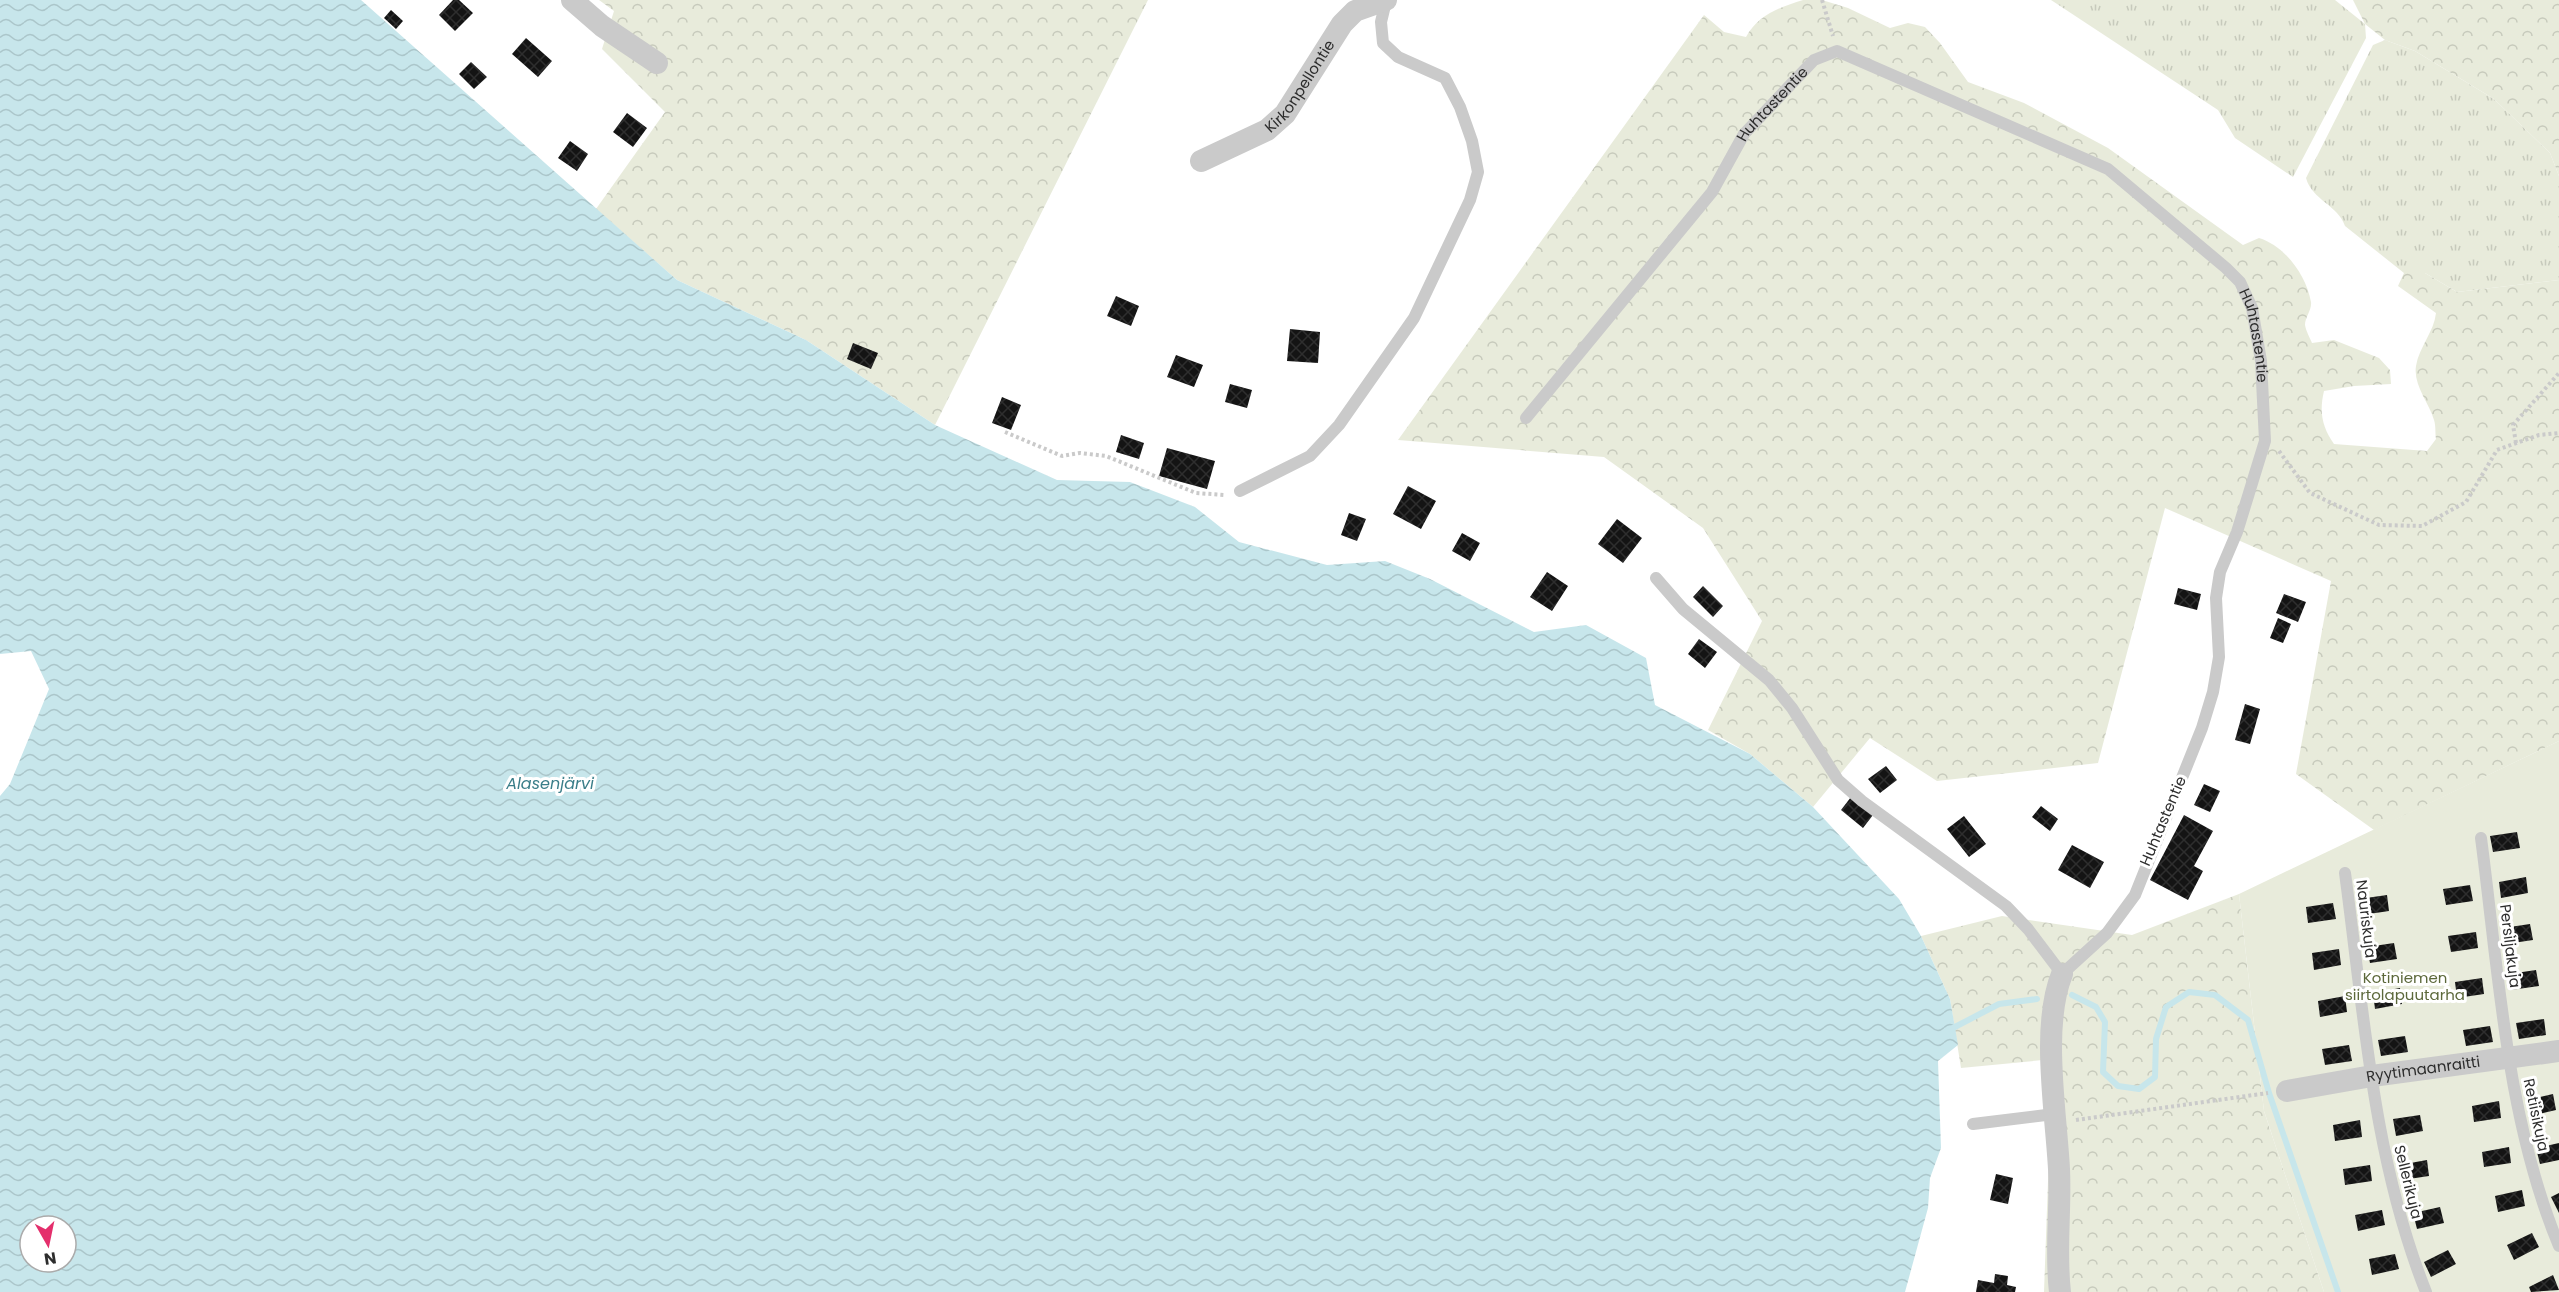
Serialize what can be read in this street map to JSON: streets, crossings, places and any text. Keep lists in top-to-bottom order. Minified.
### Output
{"streets":{"street":["Kirkonpellontie","Ryytimaanraitti"],"lane":["Huhtastentie","Nauriskuja","Persiljakuja","Retiisikuja","Sellerikuja"]},"crossings":[["Nauriskuja","Ryytimaanraitti"],["Nauriskuja","Sellerikuja"],["Persiljakuja","Ryytimaanraitti"],["Persiljakuja","Retiisikuja"],["Ryytimaanraitti","Retiisikuja"],["Ryytimaanraitti","Sellerikuja"]],"water":["Alasenjärvi"],"parks":["Kotiniemen siirtolapuutarha"],"north":"bottom"}
